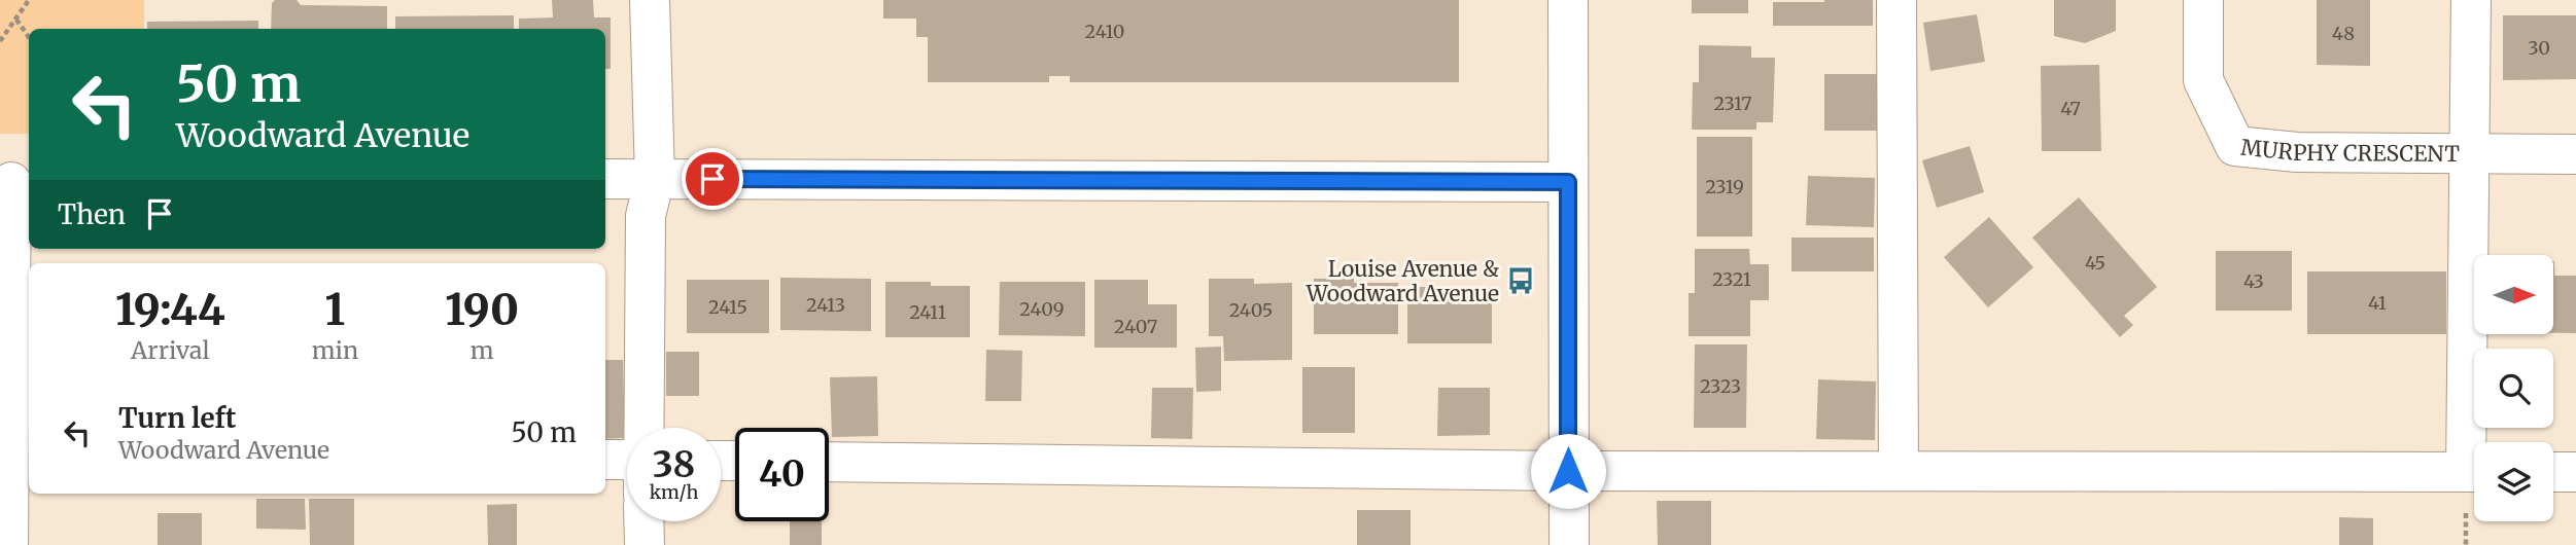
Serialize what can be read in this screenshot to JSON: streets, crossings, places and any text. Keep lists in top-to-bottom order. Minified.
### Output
{"streets":{"street":["MURPHY CRESCENT"]},"places":{"bus stop":["Louise Avenue & Woodward Avenue"]},"house_numbers":["2410","48","30","2317","47","2319","45","2321","43","41","2413","2415","2409","2405","2411","2407","2323"],"north":"right","page":{"turn":["50 m","Woodward Avenue"],"then":"Then","eta":["19:44","Arrival","1","min","190","m"],"list":[{"name":"Turn left","note":"Woodward Avenue","value":"50 m"}],"speed":"38 km/h","limit":"40"}}
